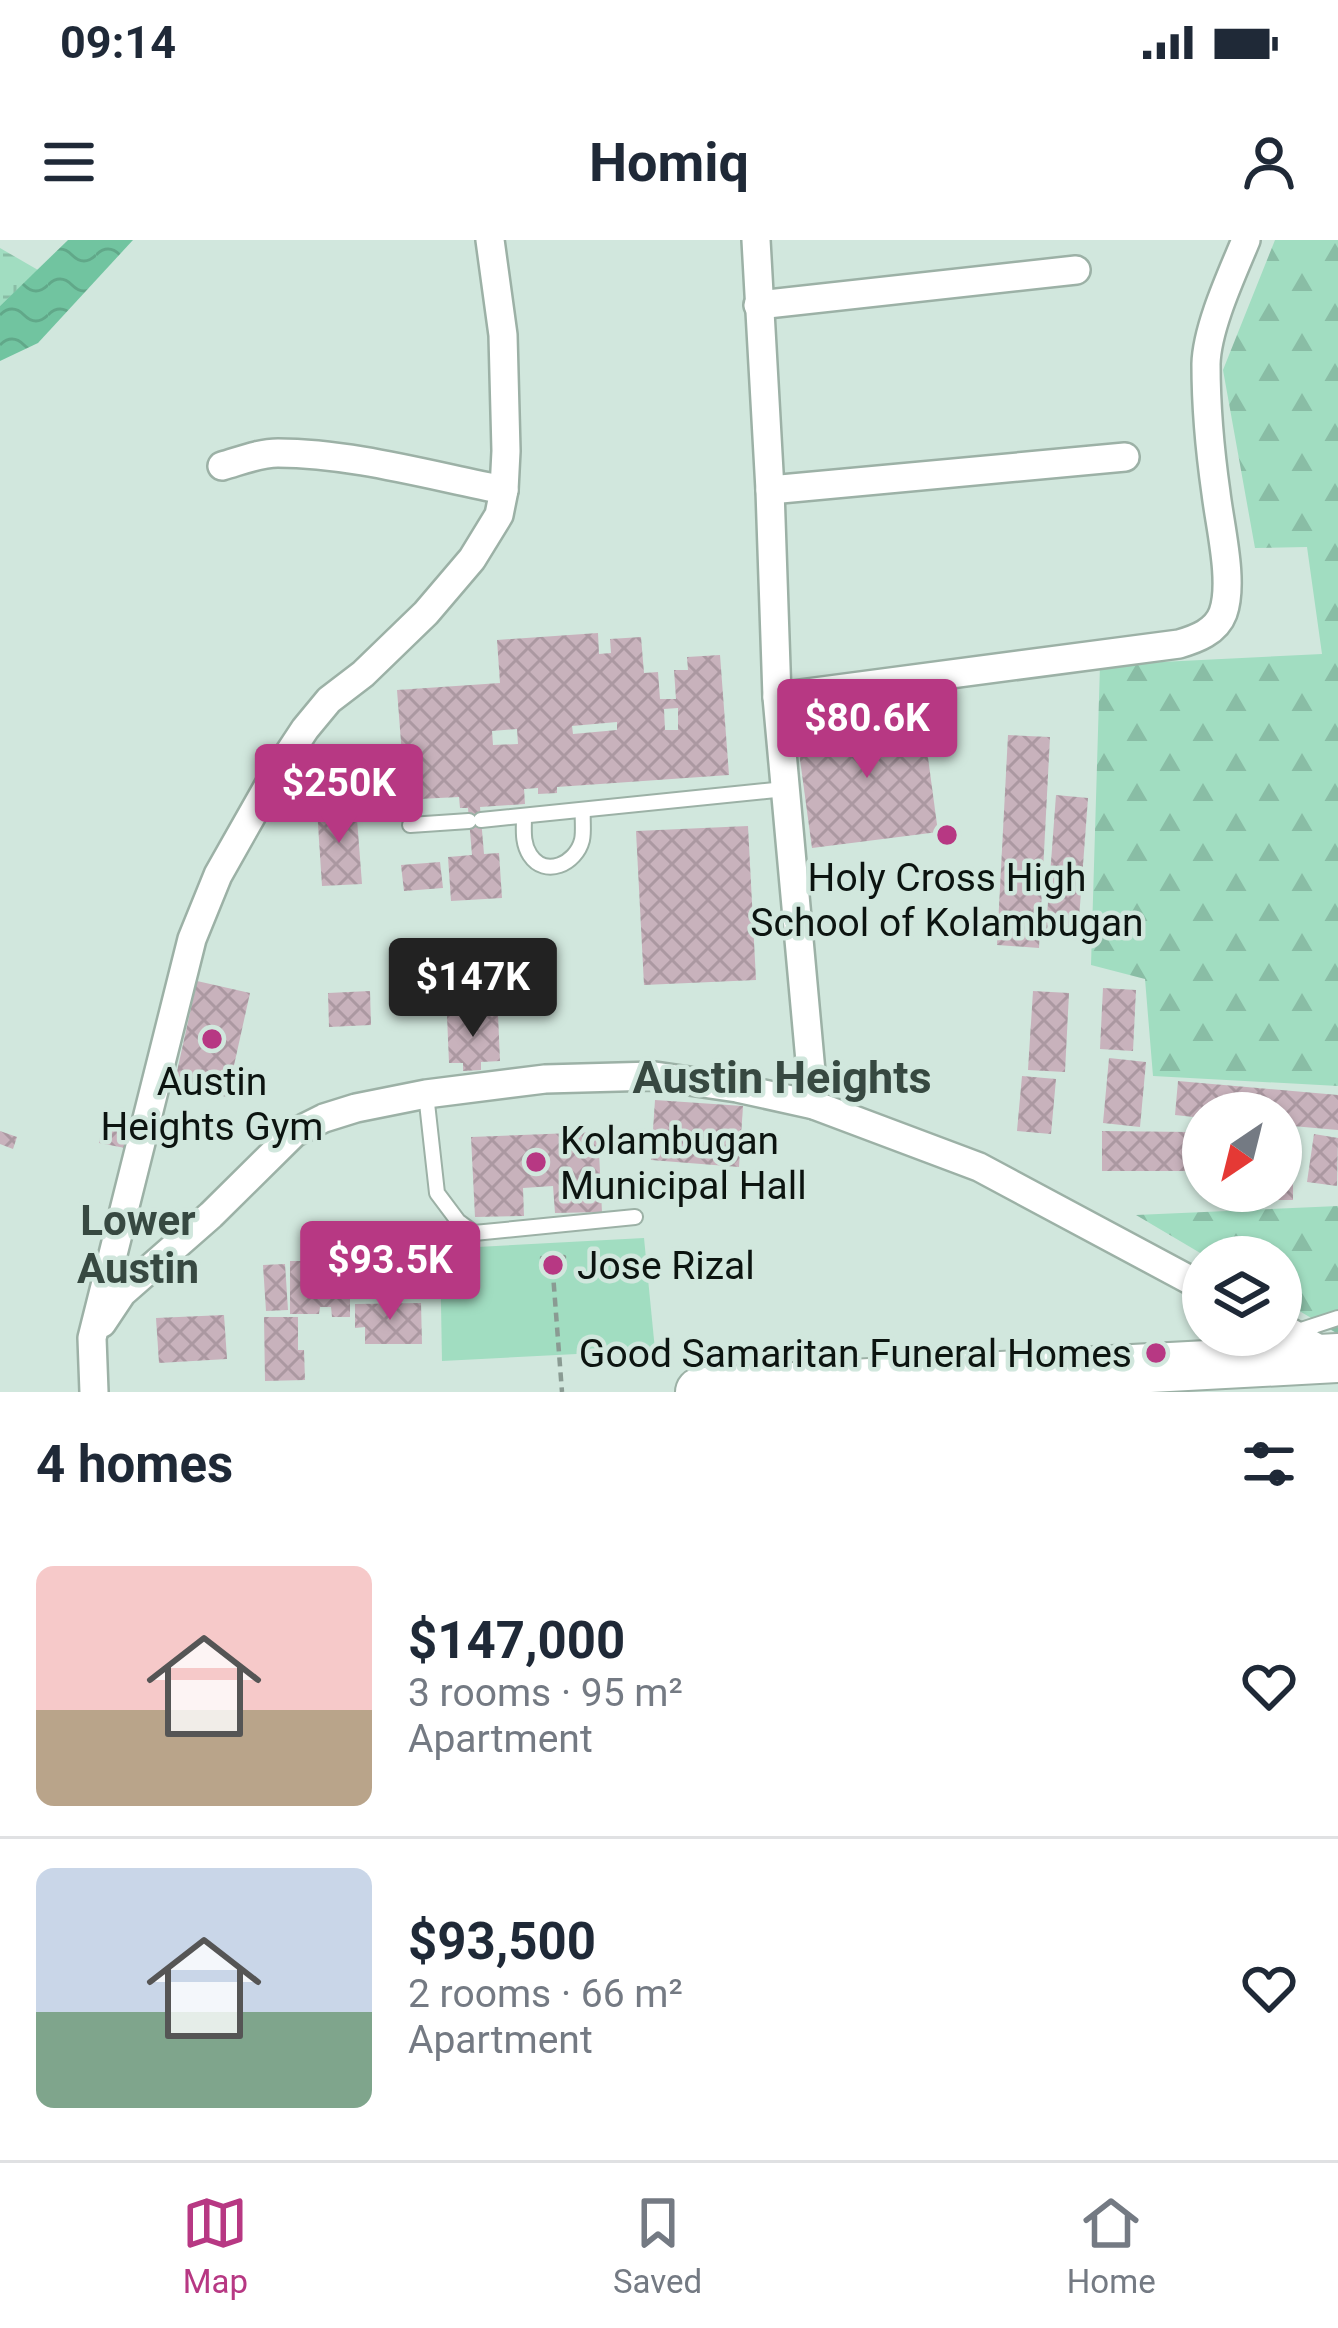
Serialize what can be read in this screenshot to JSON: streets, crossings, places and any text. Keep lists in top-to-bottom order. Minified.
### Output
{"districts":["Austin Heights","Lower Austin"],"places":["Holy Cross High School of Kolambugan","Austin Heights Gym","Kolambugan Municipal Hall","Jose Rizal","Good Samaritan Funeral Homes"],"north":"bottom left","page":{"status":"09:14","header":"Homiq","price":["$80.6K","$250K","$147K","$93.5K"],"heading":"4 homes","list":[{"name":"$147,000","note":"3 rooms · 95 m² · Apartment"},{"name":"$93,500","note":"2 rooms · 66 m² · Apartment"}],"tabs":["Map","Saved","Home"]}}
